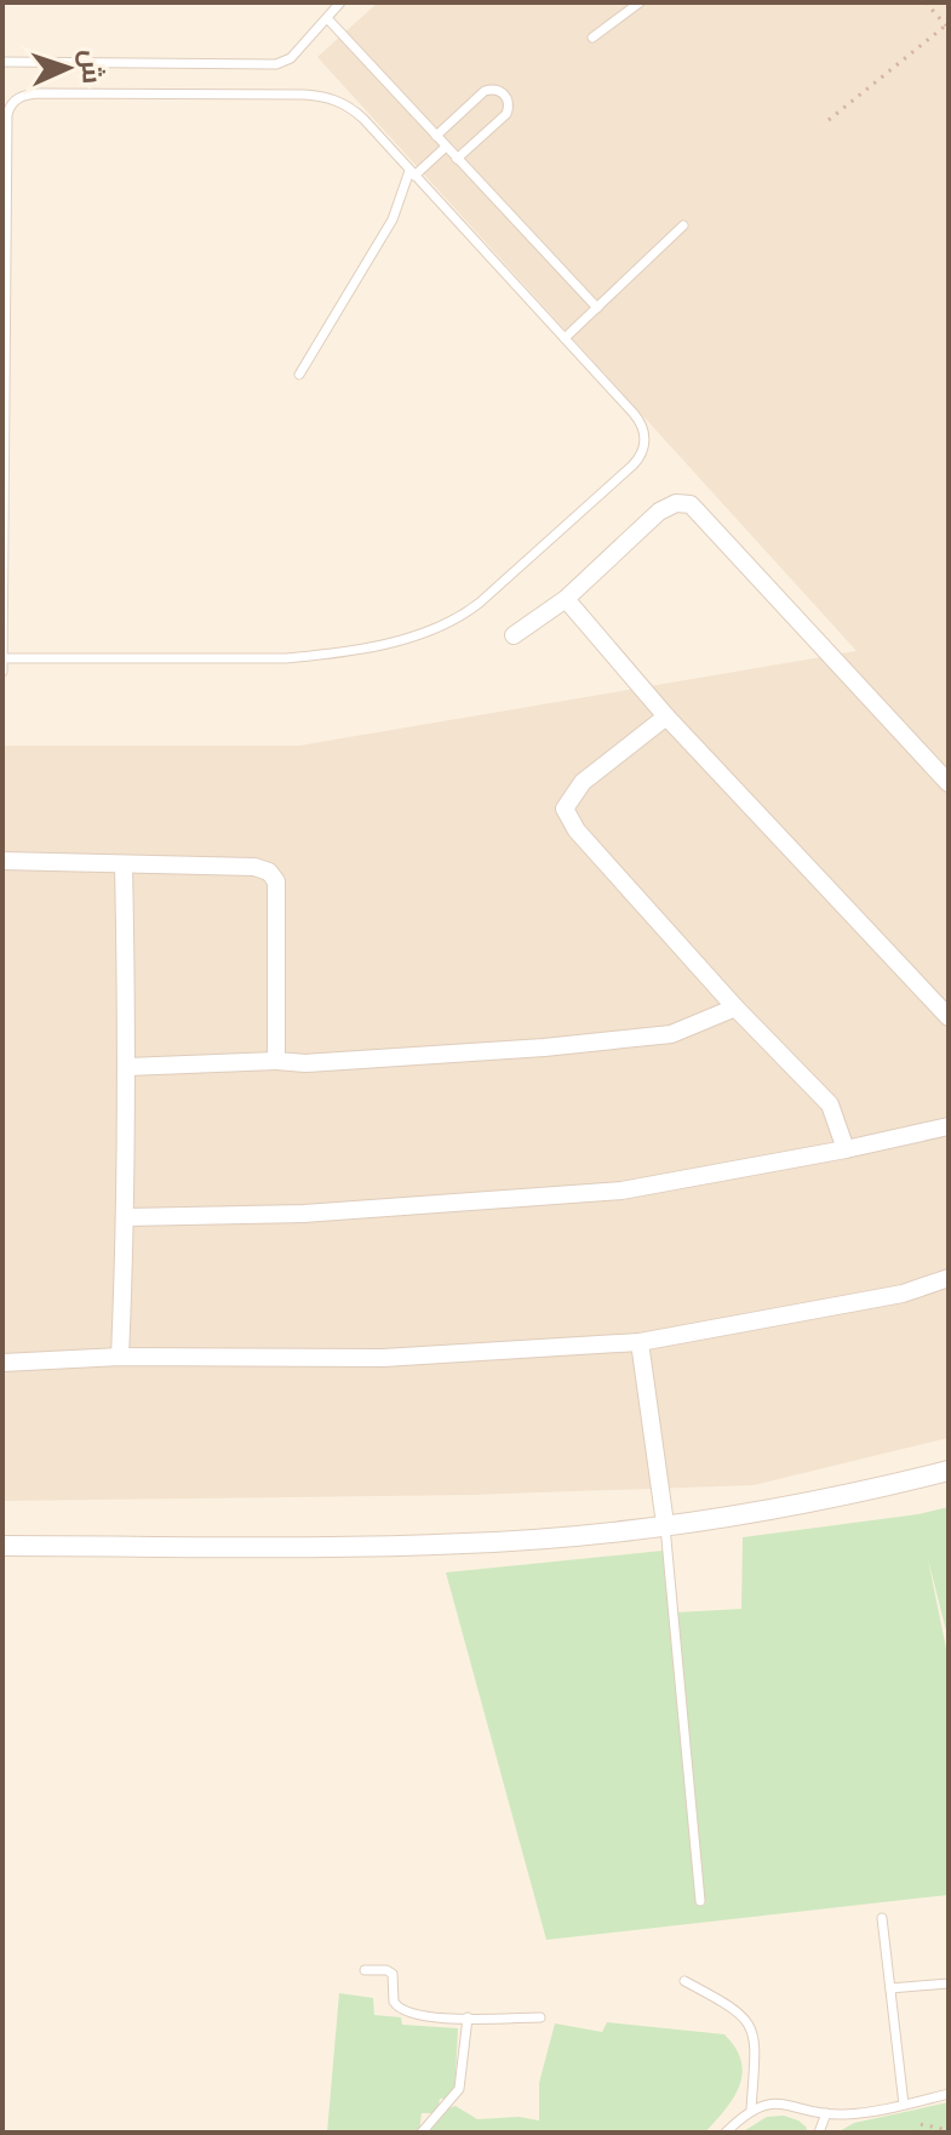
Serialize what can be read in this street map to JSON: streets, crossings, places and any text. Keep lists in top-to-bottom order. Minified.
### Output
{"north":"right"}
